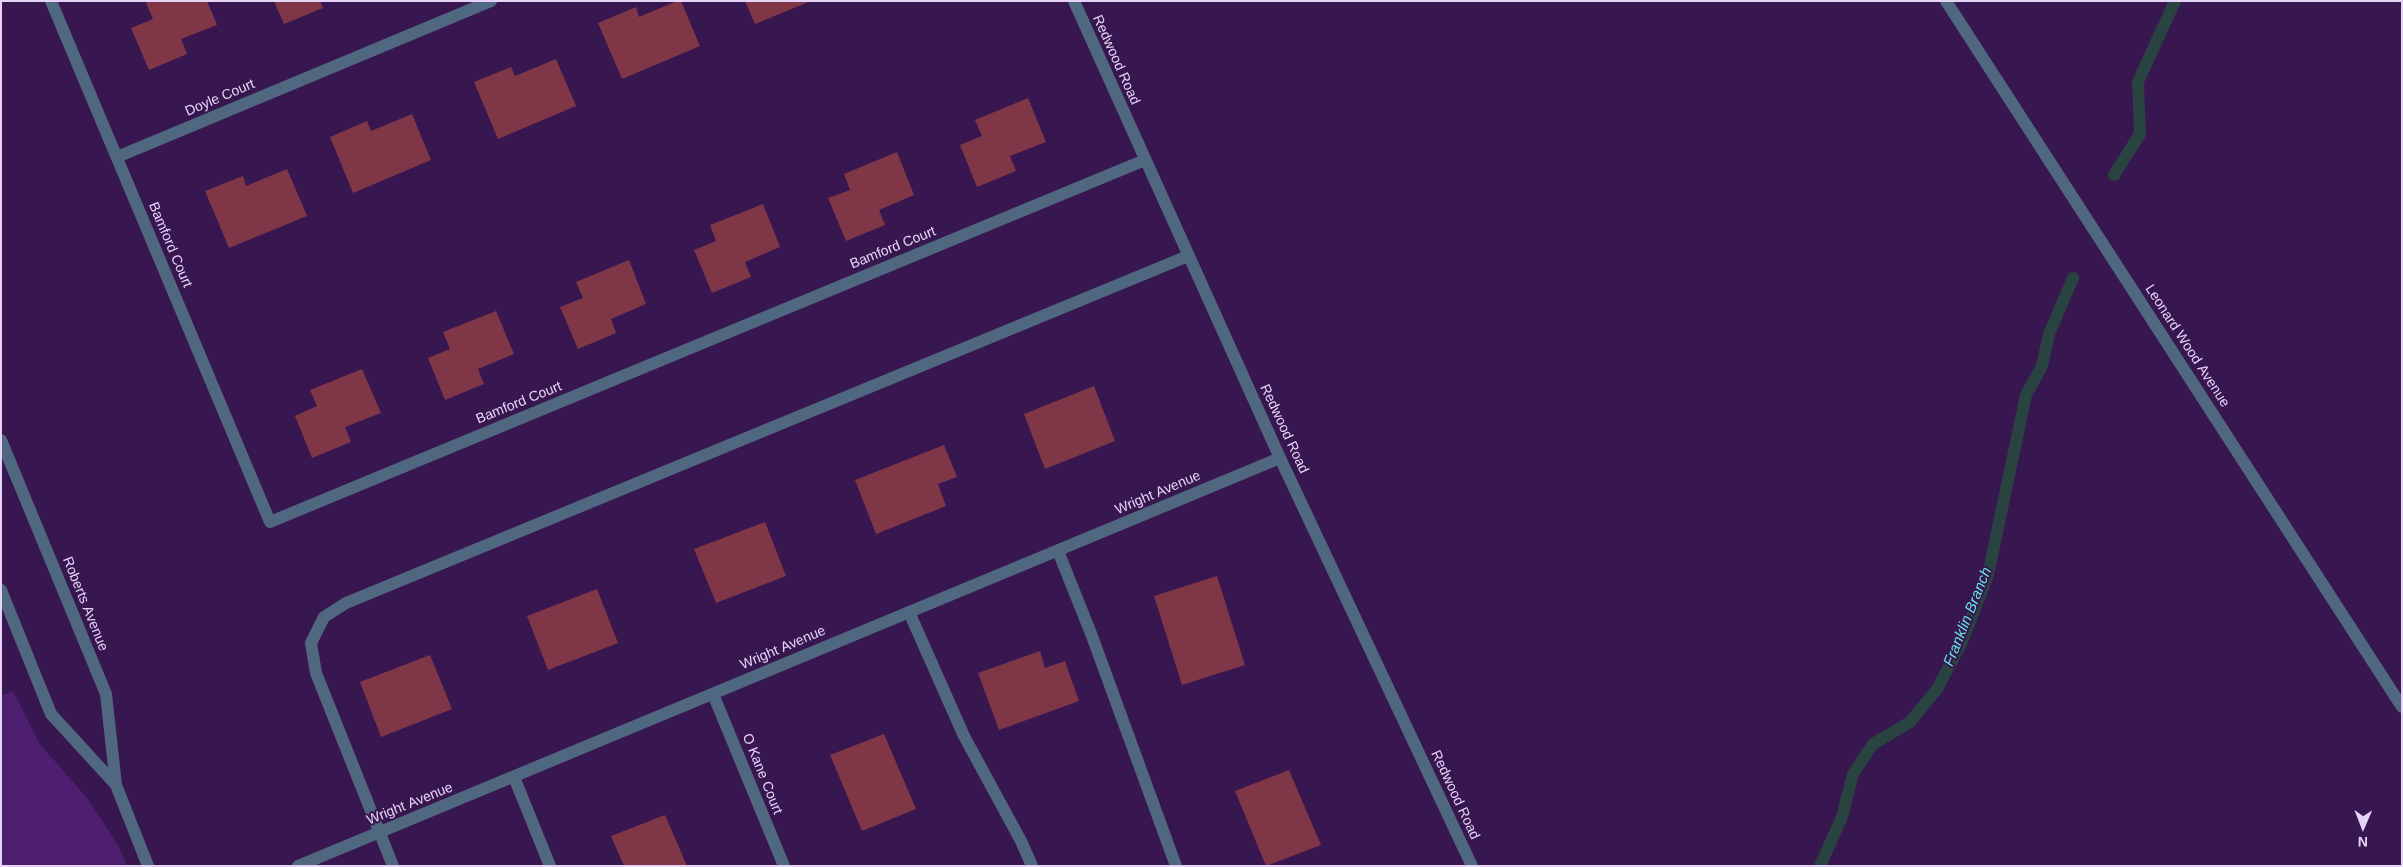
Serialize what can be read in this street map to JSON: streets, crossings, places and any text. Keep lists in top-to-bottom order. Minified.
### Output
{"streets":{"street":["Redwood Road","Doyle Court","Bamford Court","Leonard Wood Avenue","Wright Avenue","Roberts Avenue","O Kane Court"]},"crossings":[["Redwood Road","Bamford Court"],["Redwood Road","Wright Avenue"],["Doyle Court","Bamford Court"],["Wright Avenue","O Kane Court"]],"water":["Franklin Branch"],"north":"bottom"}
